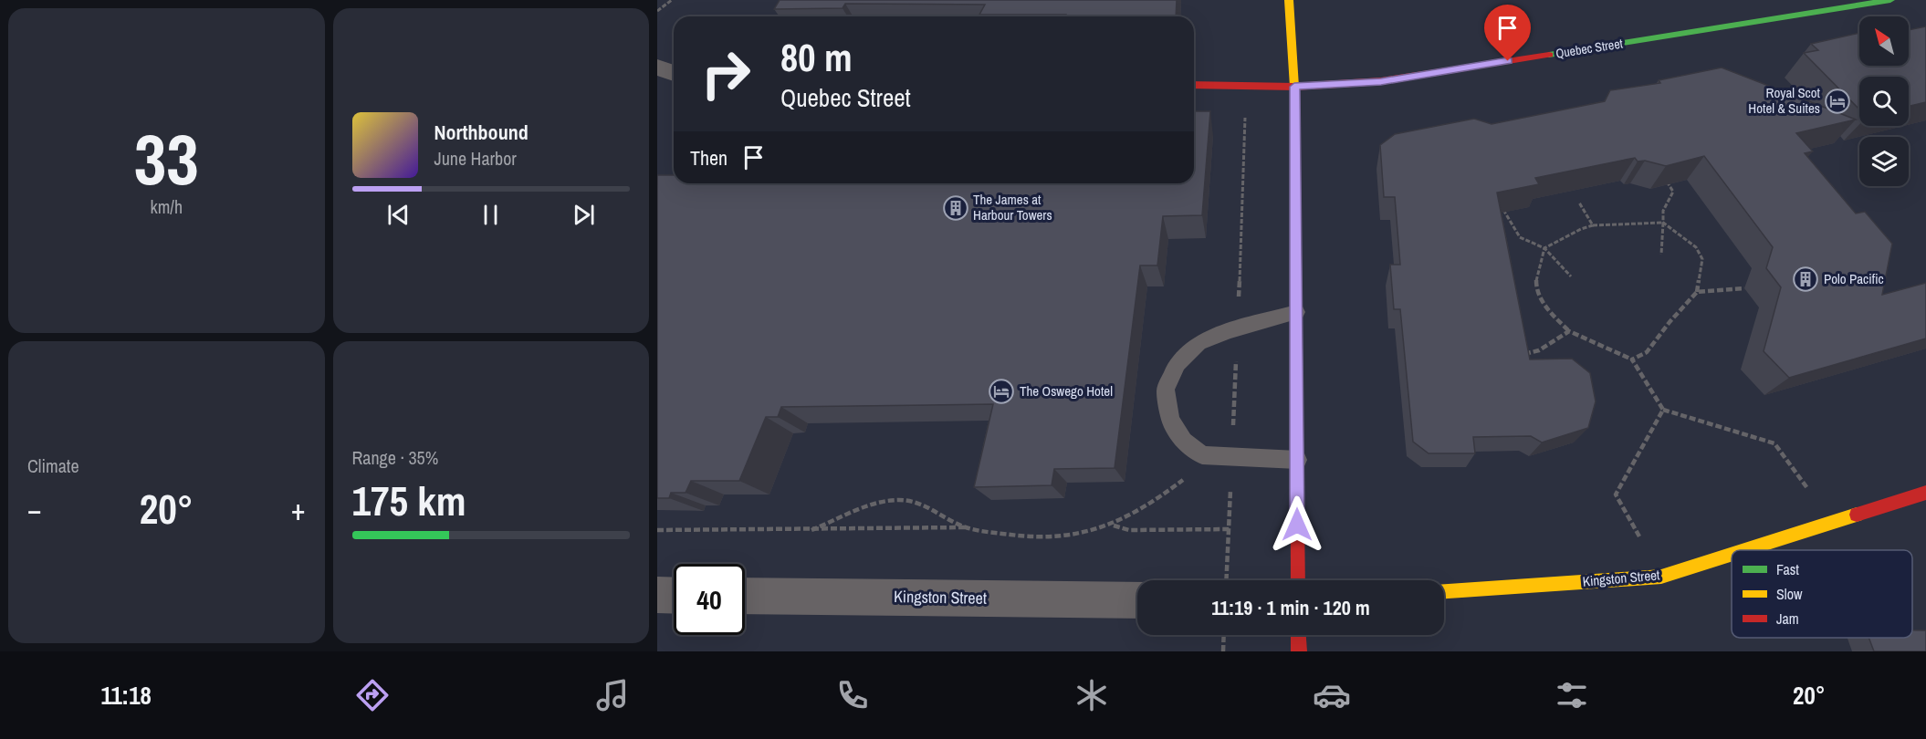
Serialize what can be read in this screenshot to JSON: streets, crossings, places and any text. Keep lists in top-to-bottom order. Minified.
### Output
{"streets":{"street":["Quebec Street","Kingston Street"]},"places":{"hotel":["Royal Scot Hotel & Suites","The Oswego Hotel"],"building":["The James at Harbour Towers","Polo Pacific"]},"legend":["Fast","Slow","Jam"],"north":"top left","page":{"tile":[["33","km/h"],"Climate",["Range · 35%","175 km"]],"turn":["80 m","Quebec Street"],"song":["Northbound","June Harbor"],"then":"Then","heat":["−","20°","+"],"limit":"40","trip":"11:19 · 1 min · 120 m","tabs":["11:18","20°"]}}
